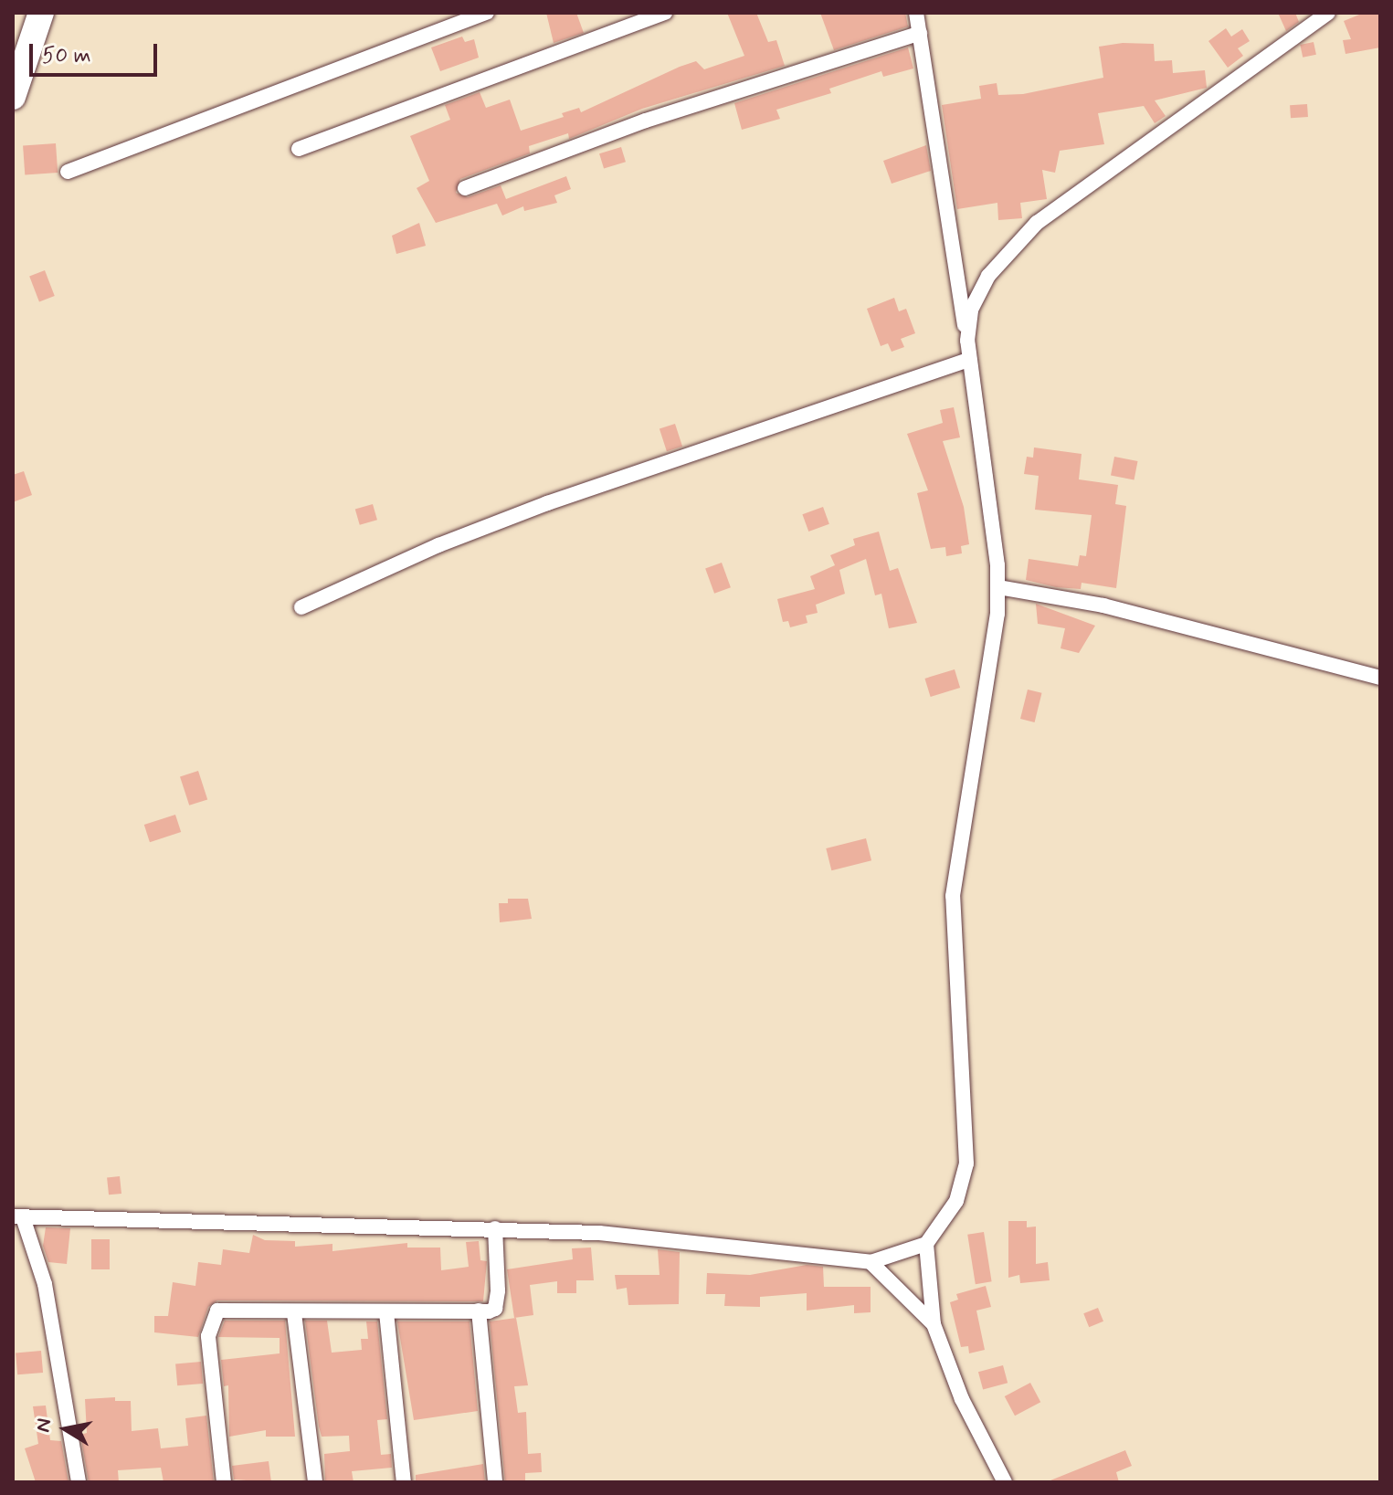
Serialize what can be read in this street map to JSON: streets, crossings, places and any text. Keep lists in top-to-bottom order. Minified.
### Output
{"scale_bar":"50 m","north":"left"}
